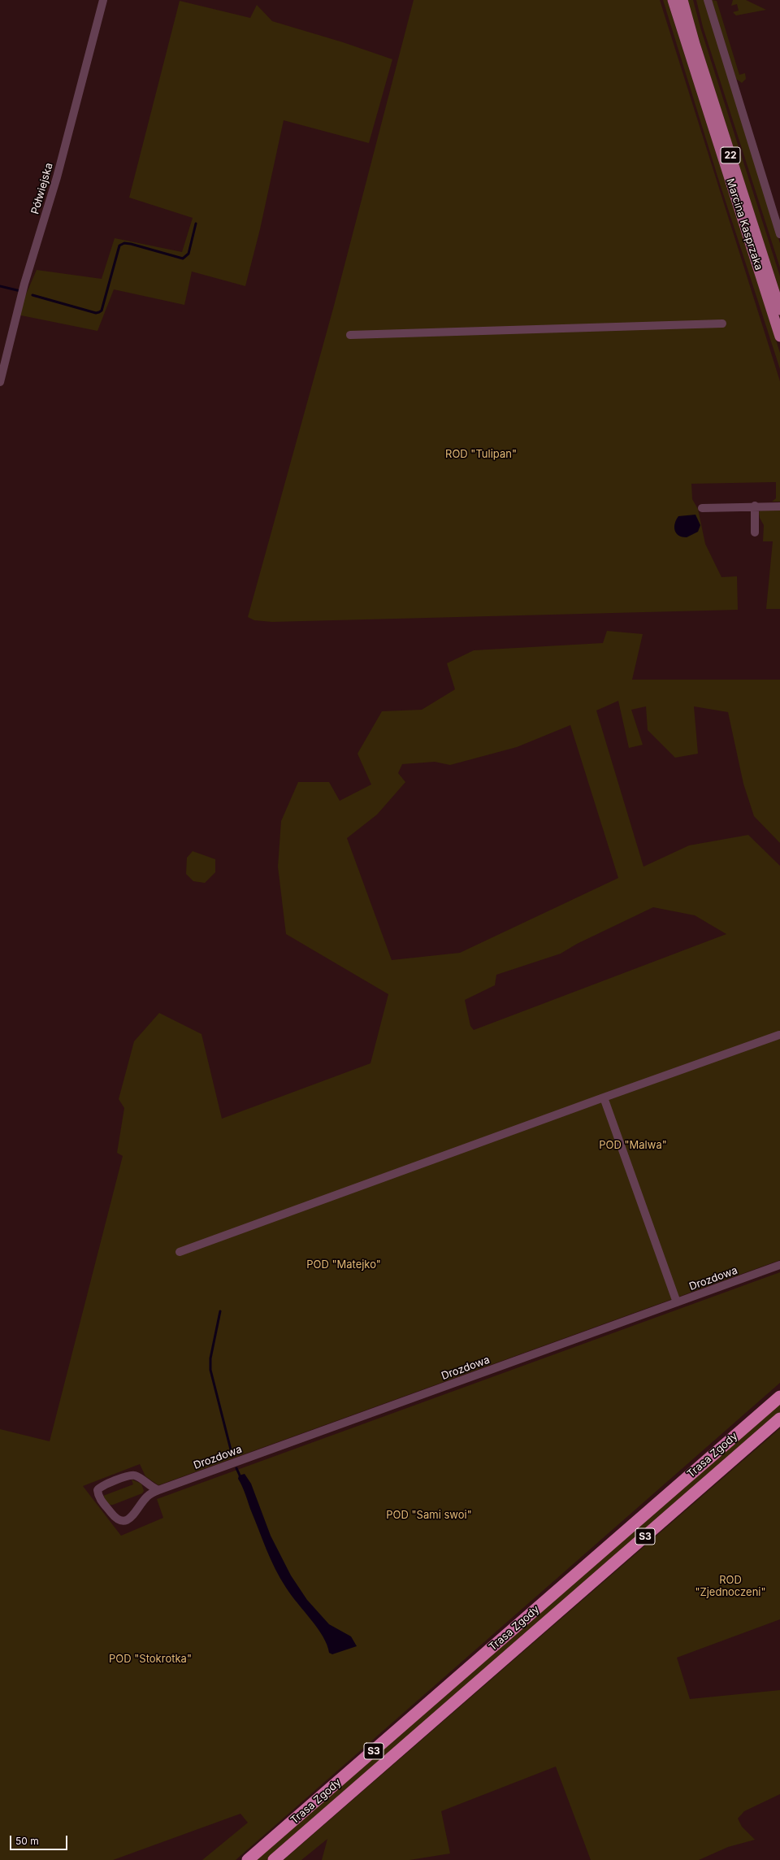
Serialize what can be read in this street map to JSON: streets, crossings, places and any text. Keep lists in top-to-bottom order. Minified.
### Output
{"streets":{"highway":["Trasa Zgody","S3"],"main road":["22","Marcina Kasprzaka"],"street":["Półwiejska","Drozdowa"]},"parks":["ROD \"Tulipan\"","POD \"Malwa\"","POD \"Matejko\"","POD \"Sami swoi\"","ROD \"Zjednoczeni\"","POD \"Stokrotka\""],"scale_bar":"50 m"}
